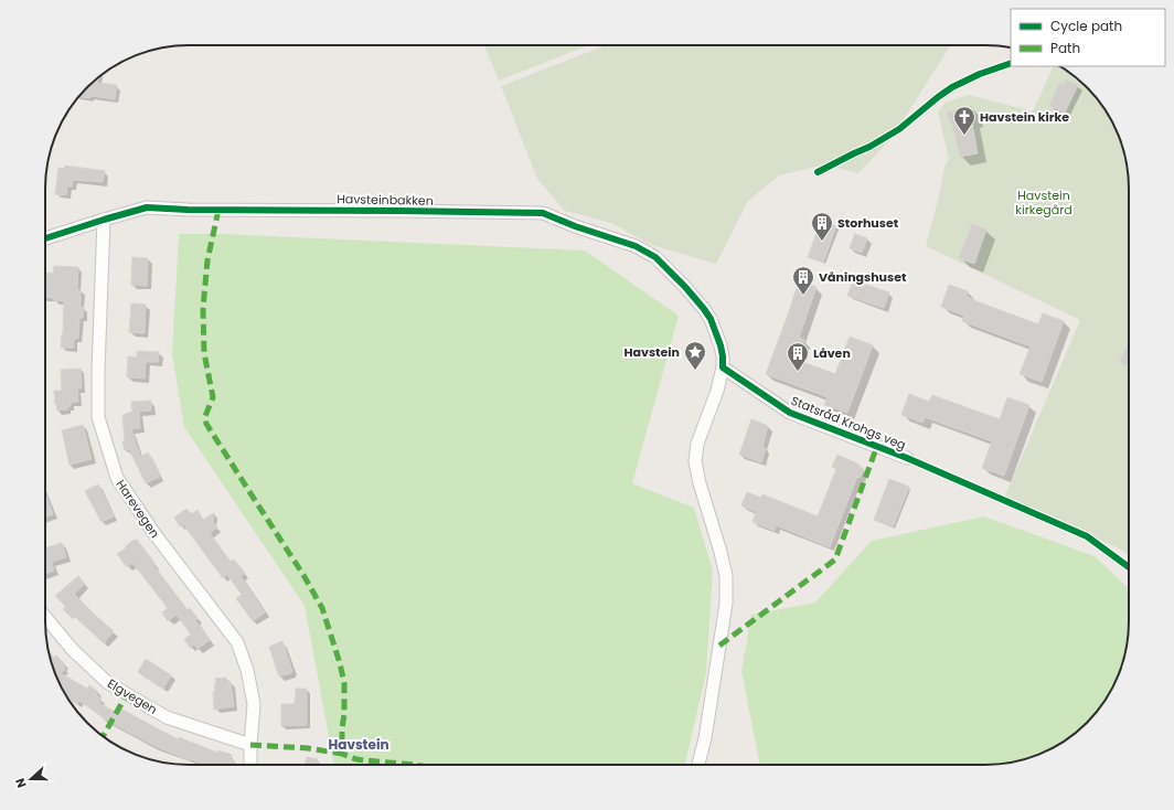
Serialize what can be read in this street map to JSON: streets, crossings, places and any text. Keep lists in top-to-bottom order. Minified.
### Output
{"streets":{"street":["Havsteinbakken","Statsråd Krohgs veg","Harevegen","Elgvegen"]},"crossings":[["Havsteinbakken","Statsråd Krohgs veg"],["Havsteinbakken","Harevegen"],["Harevegen","Elgvegen"]],"districts":["Havstein"],"parks":["Havstein kirkegård"],"places":{"church":["Havstein kirke"],"building":["Storhuset","Våningshuset","Låven"],"place":["Havstein"]},"legend":["Cycle path","Path"],"north":"left"}
